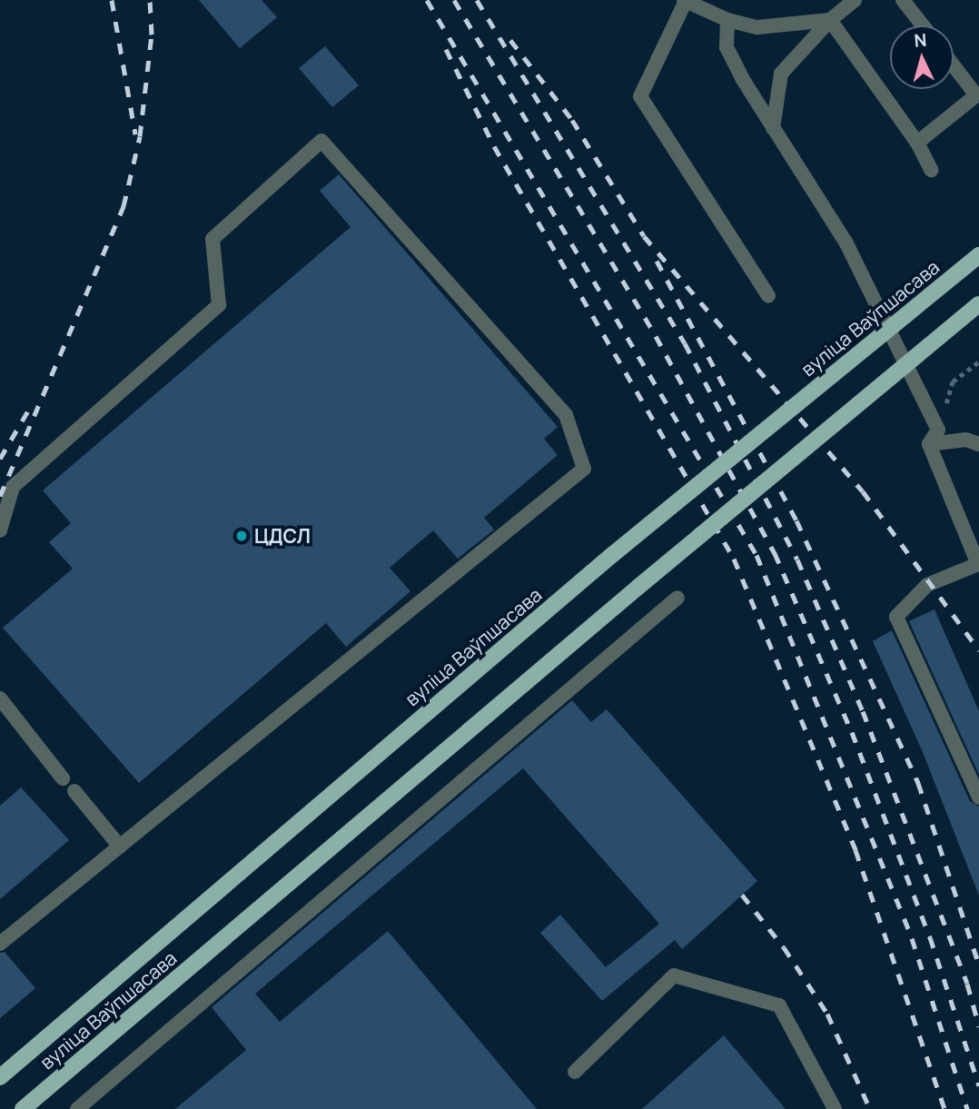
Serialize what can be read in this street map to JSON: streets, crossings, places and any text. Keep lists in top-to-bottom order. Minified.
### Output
{"streets":{"main road":["вуліца Ваўпшасава"]},"places":["ЦДСЛ"],"north":"top"}
